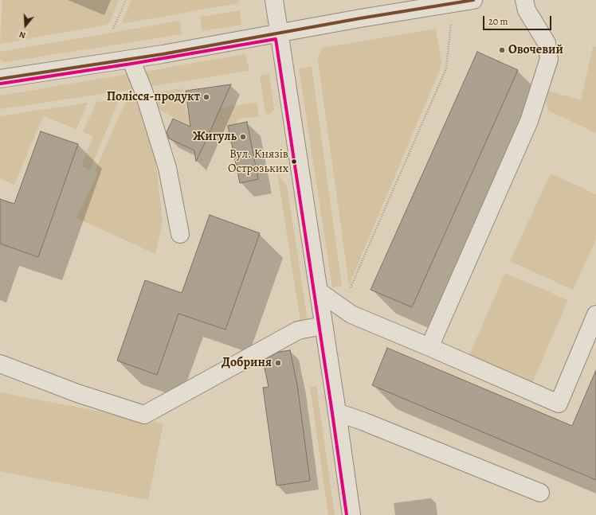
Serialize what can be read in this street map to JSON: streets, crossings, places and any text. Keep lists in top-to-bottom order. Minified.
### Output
{"places":["Овочевий","Полісся-продукт","Жигуль","Вул. Князів Острозьких","Добриня"],"scale_bar":"20 m","north":"bottom"}
